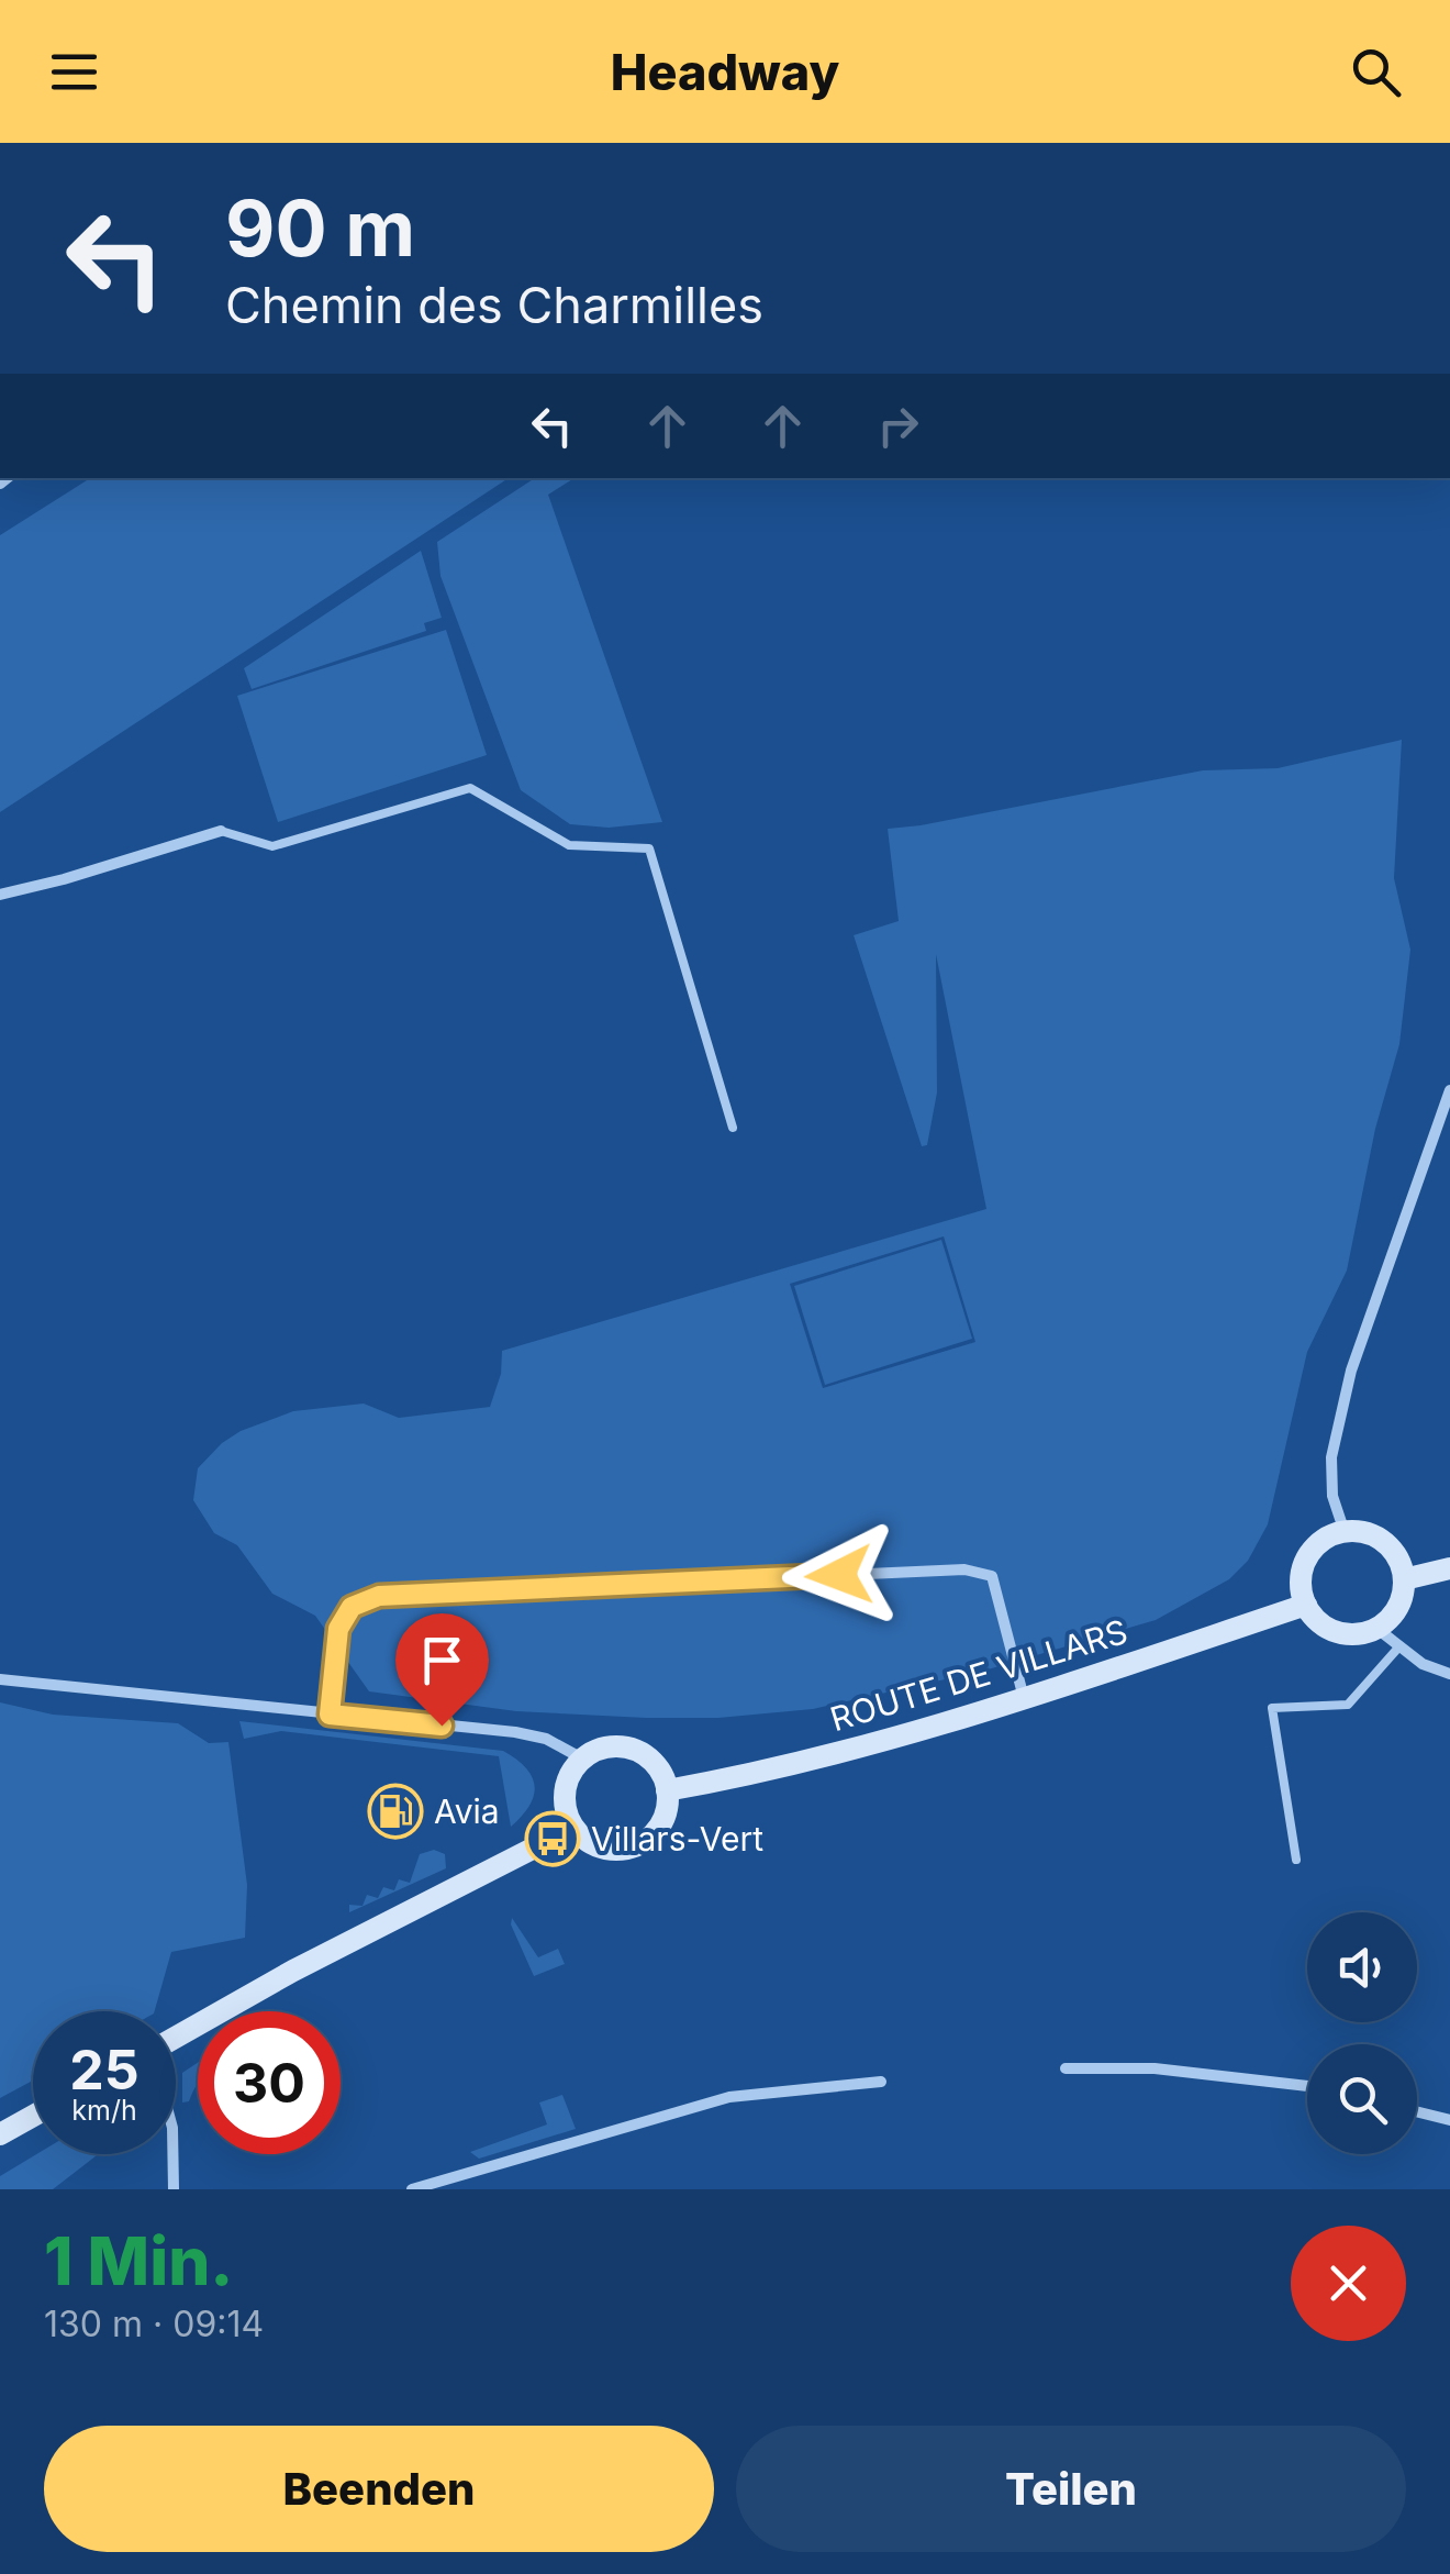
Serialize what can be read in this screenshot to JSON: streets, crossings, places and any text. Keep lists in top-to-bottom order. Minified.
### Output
{"streets":{"main road":["ROUTE DE VILLARS"]},"places":{"fuel station":["Avia"],"bus stop":["Villars-Vert"]},"page":{"header":"Headway","turn":["90 m","Chemin des Charmilles"],"speed":"25 km/h","limit":"30","heading":["1 Min.","130 m · 09:14"],"buttons":["Beenden","Teilen"]}}
